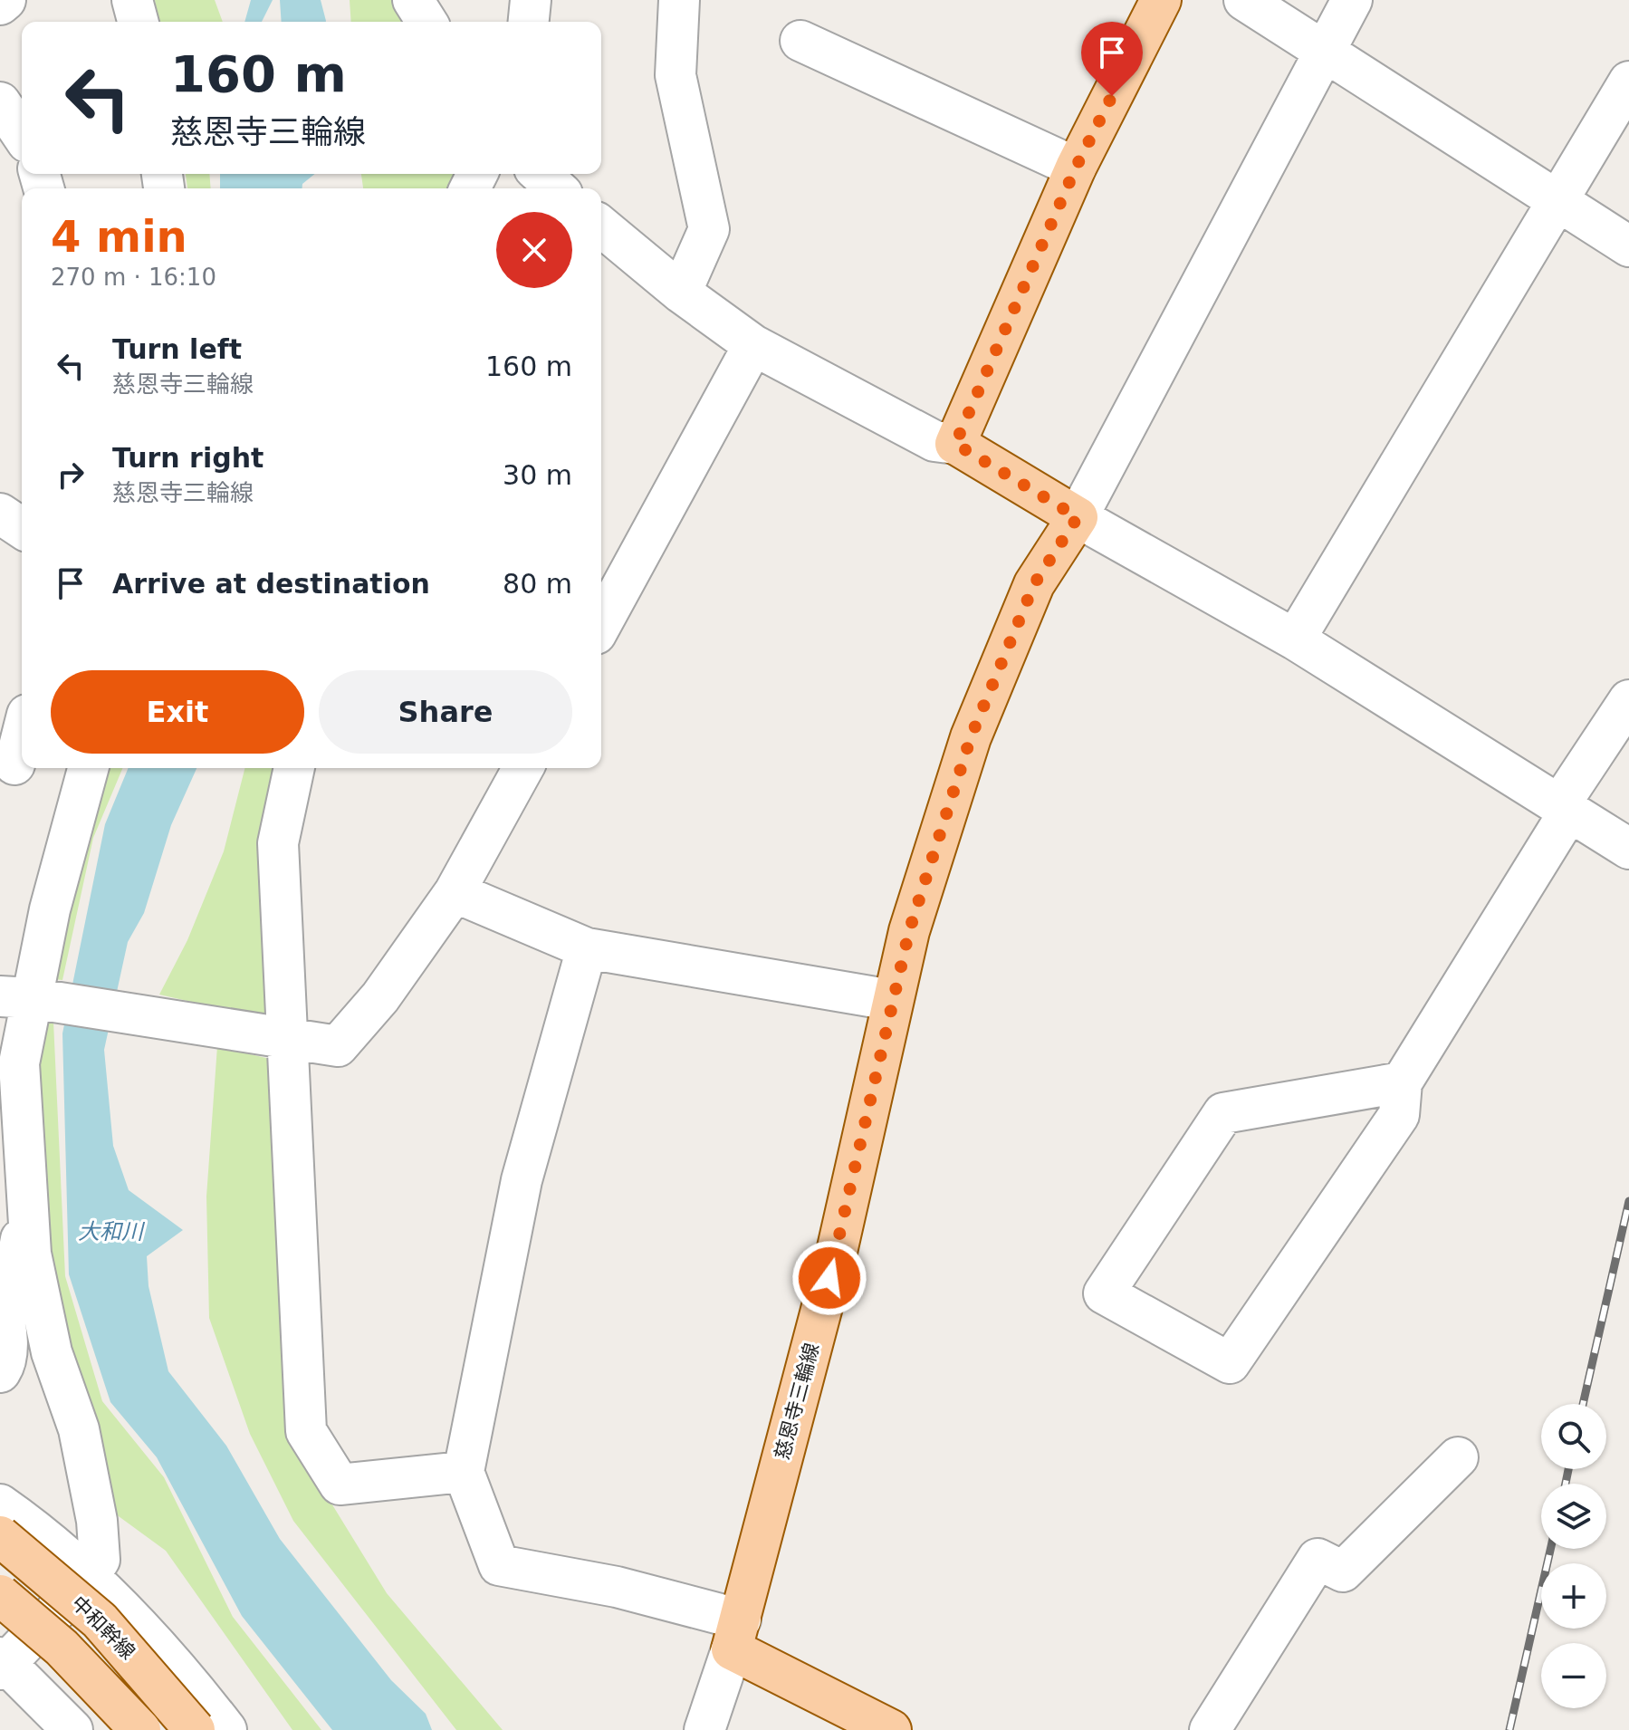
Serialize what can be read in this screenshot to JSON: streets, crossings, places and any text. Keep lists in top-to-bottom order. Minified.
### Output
{"streets":{"main road":["慈恩寺三輪線","中和幹線"]},"water":["大和川"],"page":{"turn":["160 m","慈恩寺三輪線"],"heading":["4 min","270 m · 16:10"],"list":[{"name":"Turn left","note":"慈恩寺三輪線","value":"160 m"},{"name":"Turn right","note":"慈恩寺三輪線","value":"30 m"},{"name":"Arrive at destination","value":"80 m"}],"buttons":["Exit","Share"],"map_buttons":["+","−"]}}
